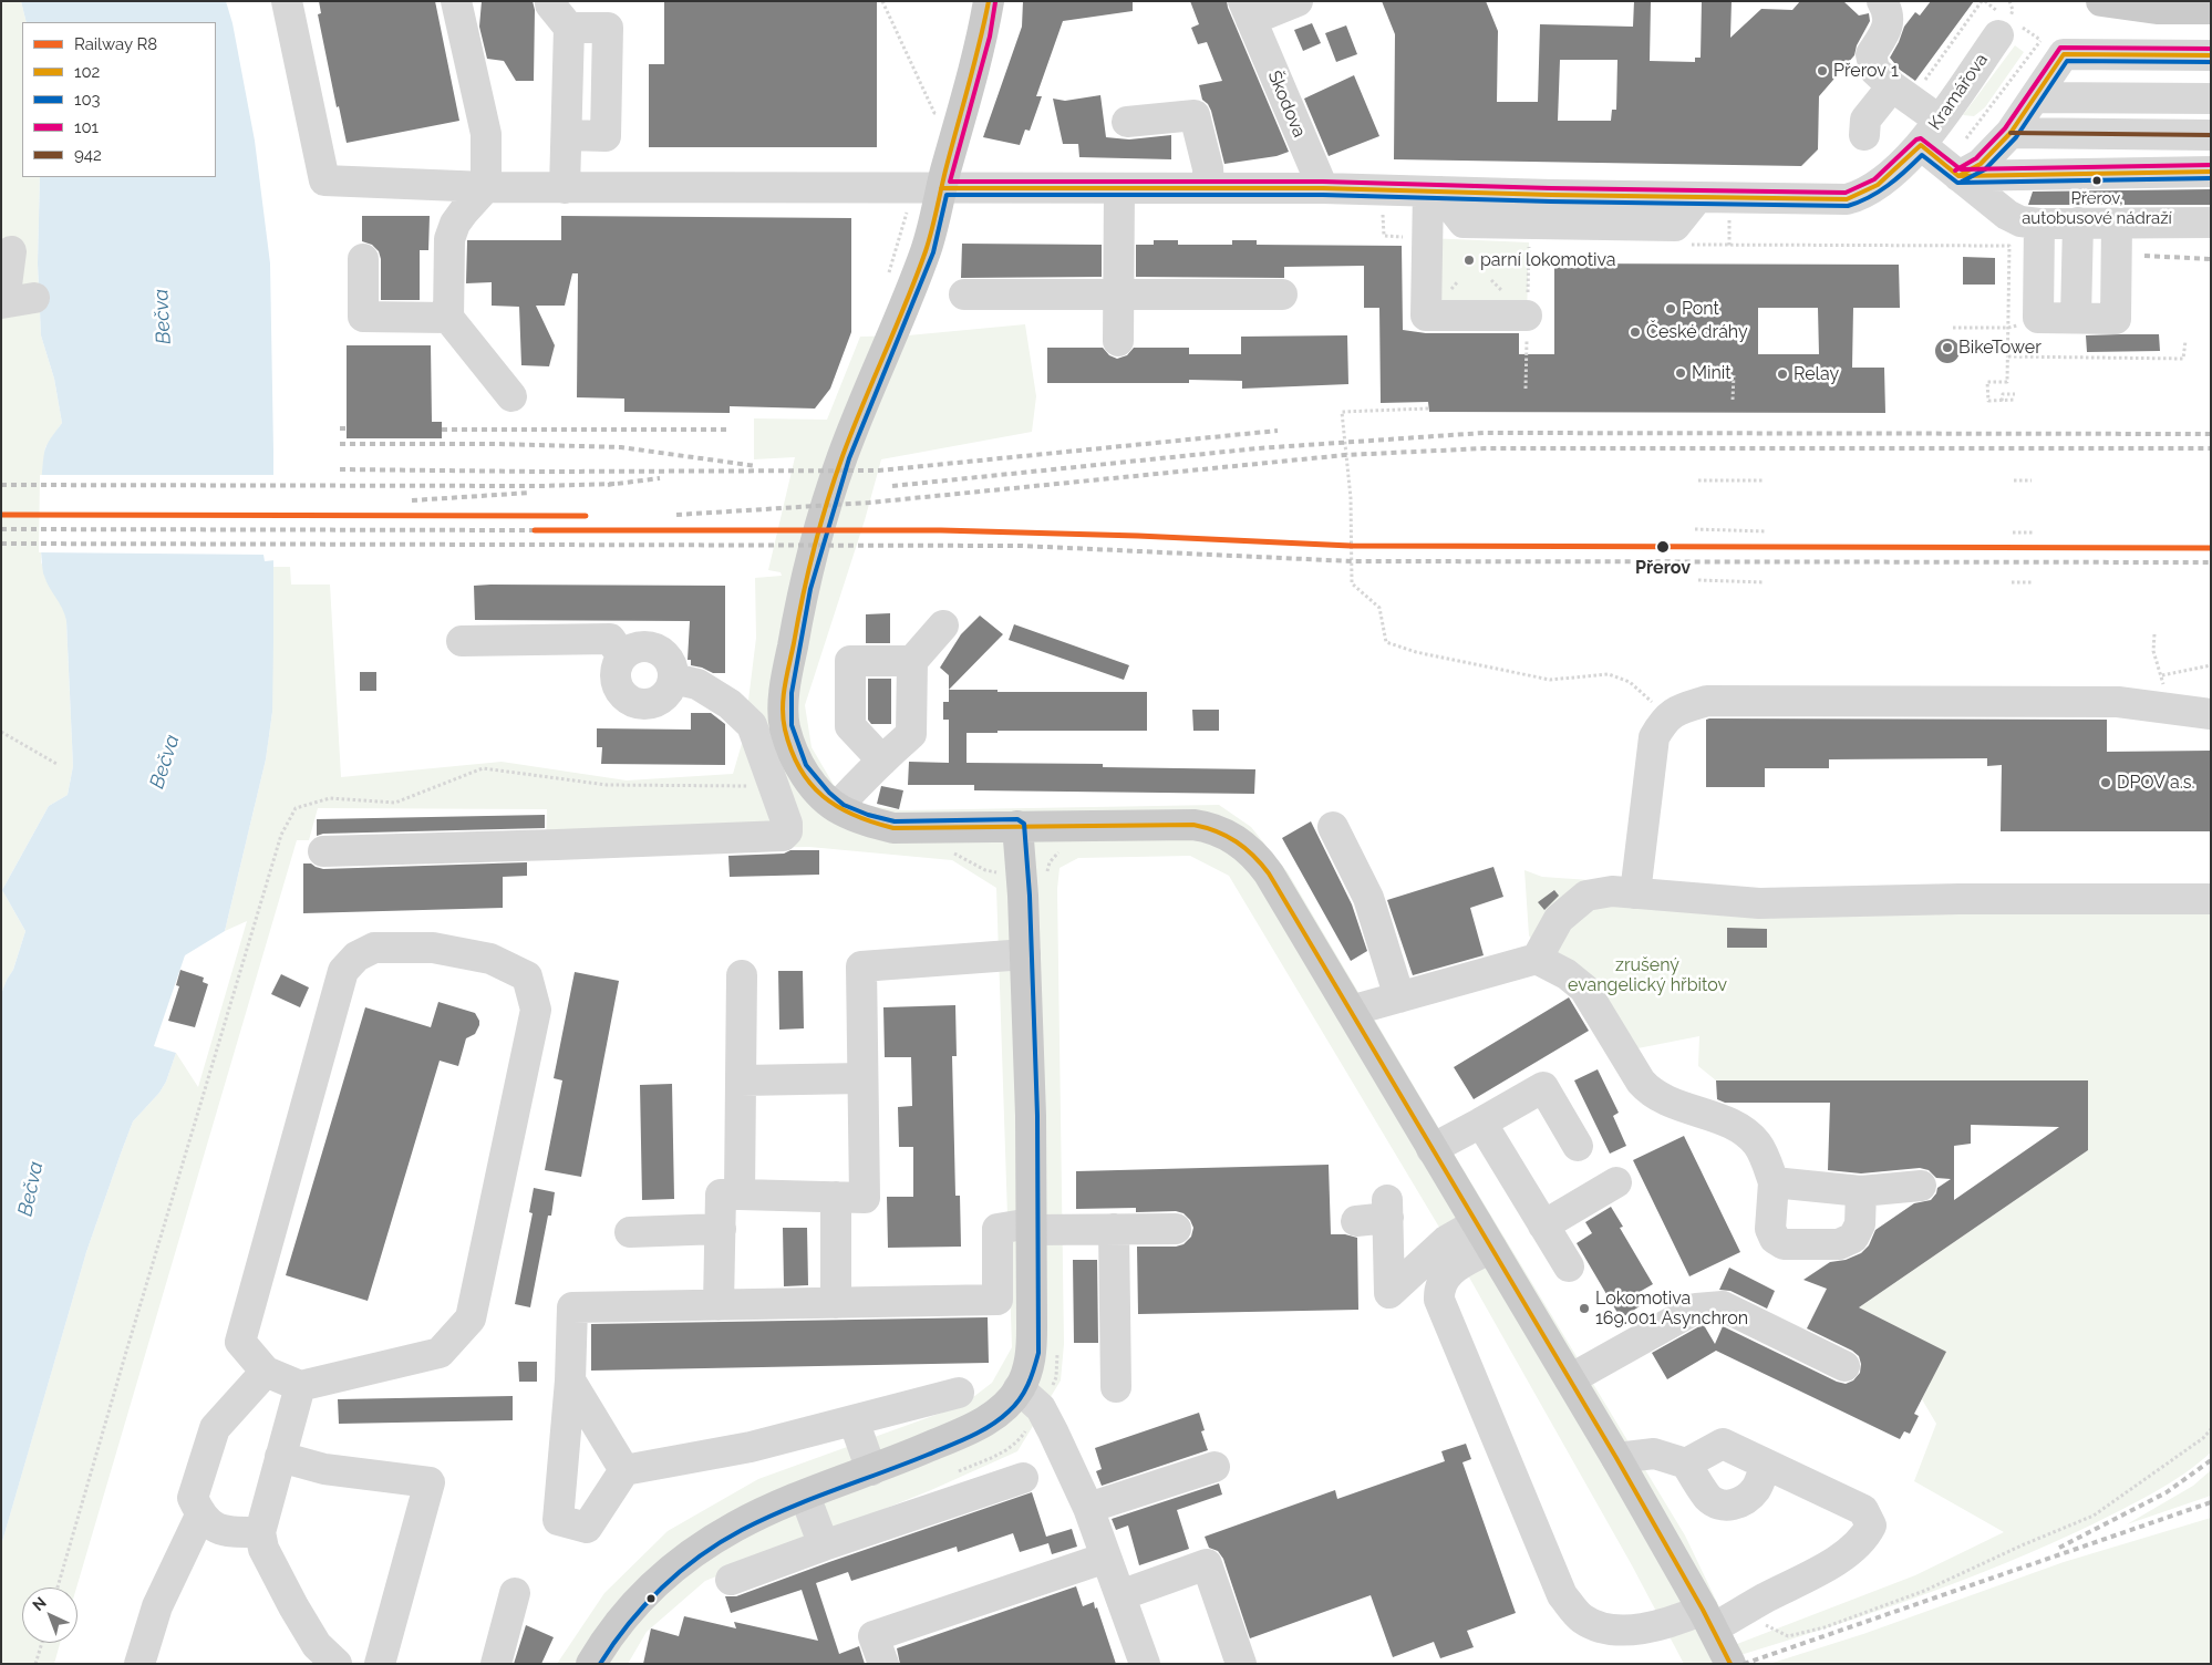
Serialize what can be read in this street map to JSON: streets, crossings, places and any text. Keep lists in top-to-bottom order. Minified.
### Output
{"streets":{"street":["Kramářova","Škodova"]},"water":["Bečva"],"parks":["zrušený evangelický hřbitov"],"places":["Přerov 1","Přerov, autobusové nádraží","parní lokomotiva","Pont","České dráhy","BikeTower","Minit","Relay","Přerov","DPOV a.s.","Lokomotiva 169.001 Asynchron"],"lines":["transit line 102","transit line 101","transit line 103","transit line 942","rail line R8"],"legend":["Railway R8","102","103","101","942"],"north":"top left"}
